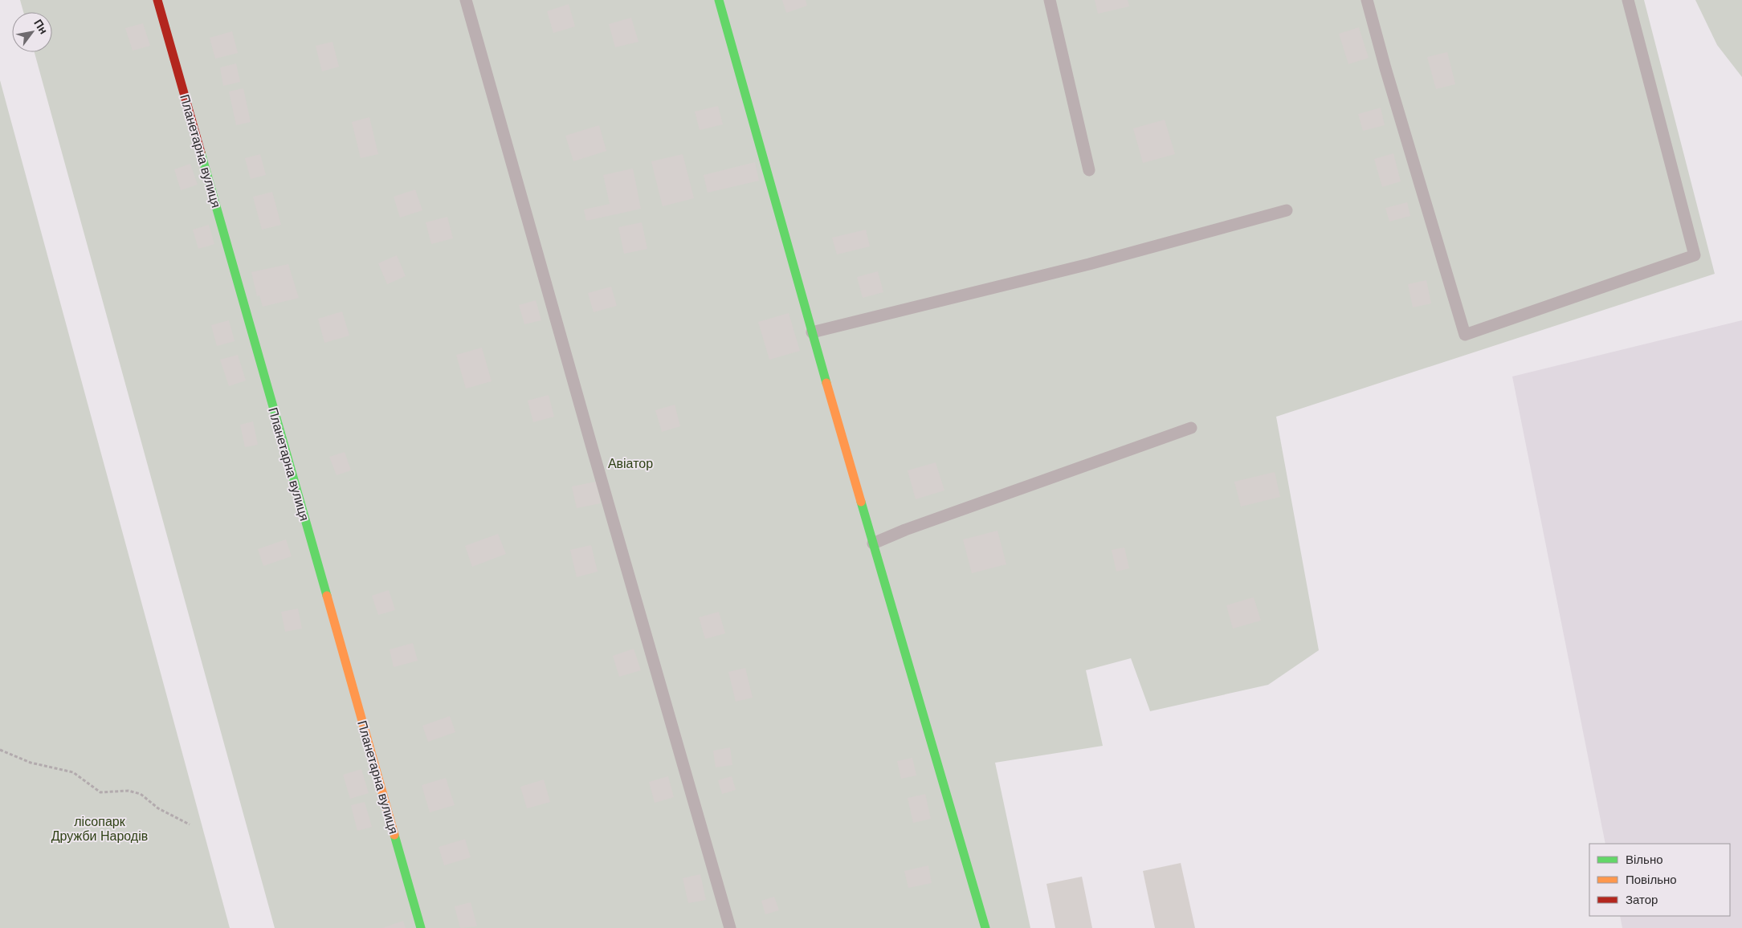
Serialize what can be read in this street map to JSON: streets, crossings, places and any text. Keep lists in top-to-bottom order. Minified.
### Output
{"streets":{"street":["Планетарна вулиця"]},"parks":["Авіатор","лісопарк Дружби Народів"],"legend":["Вільно","Повільно","Затор"],"north":"top right"}
